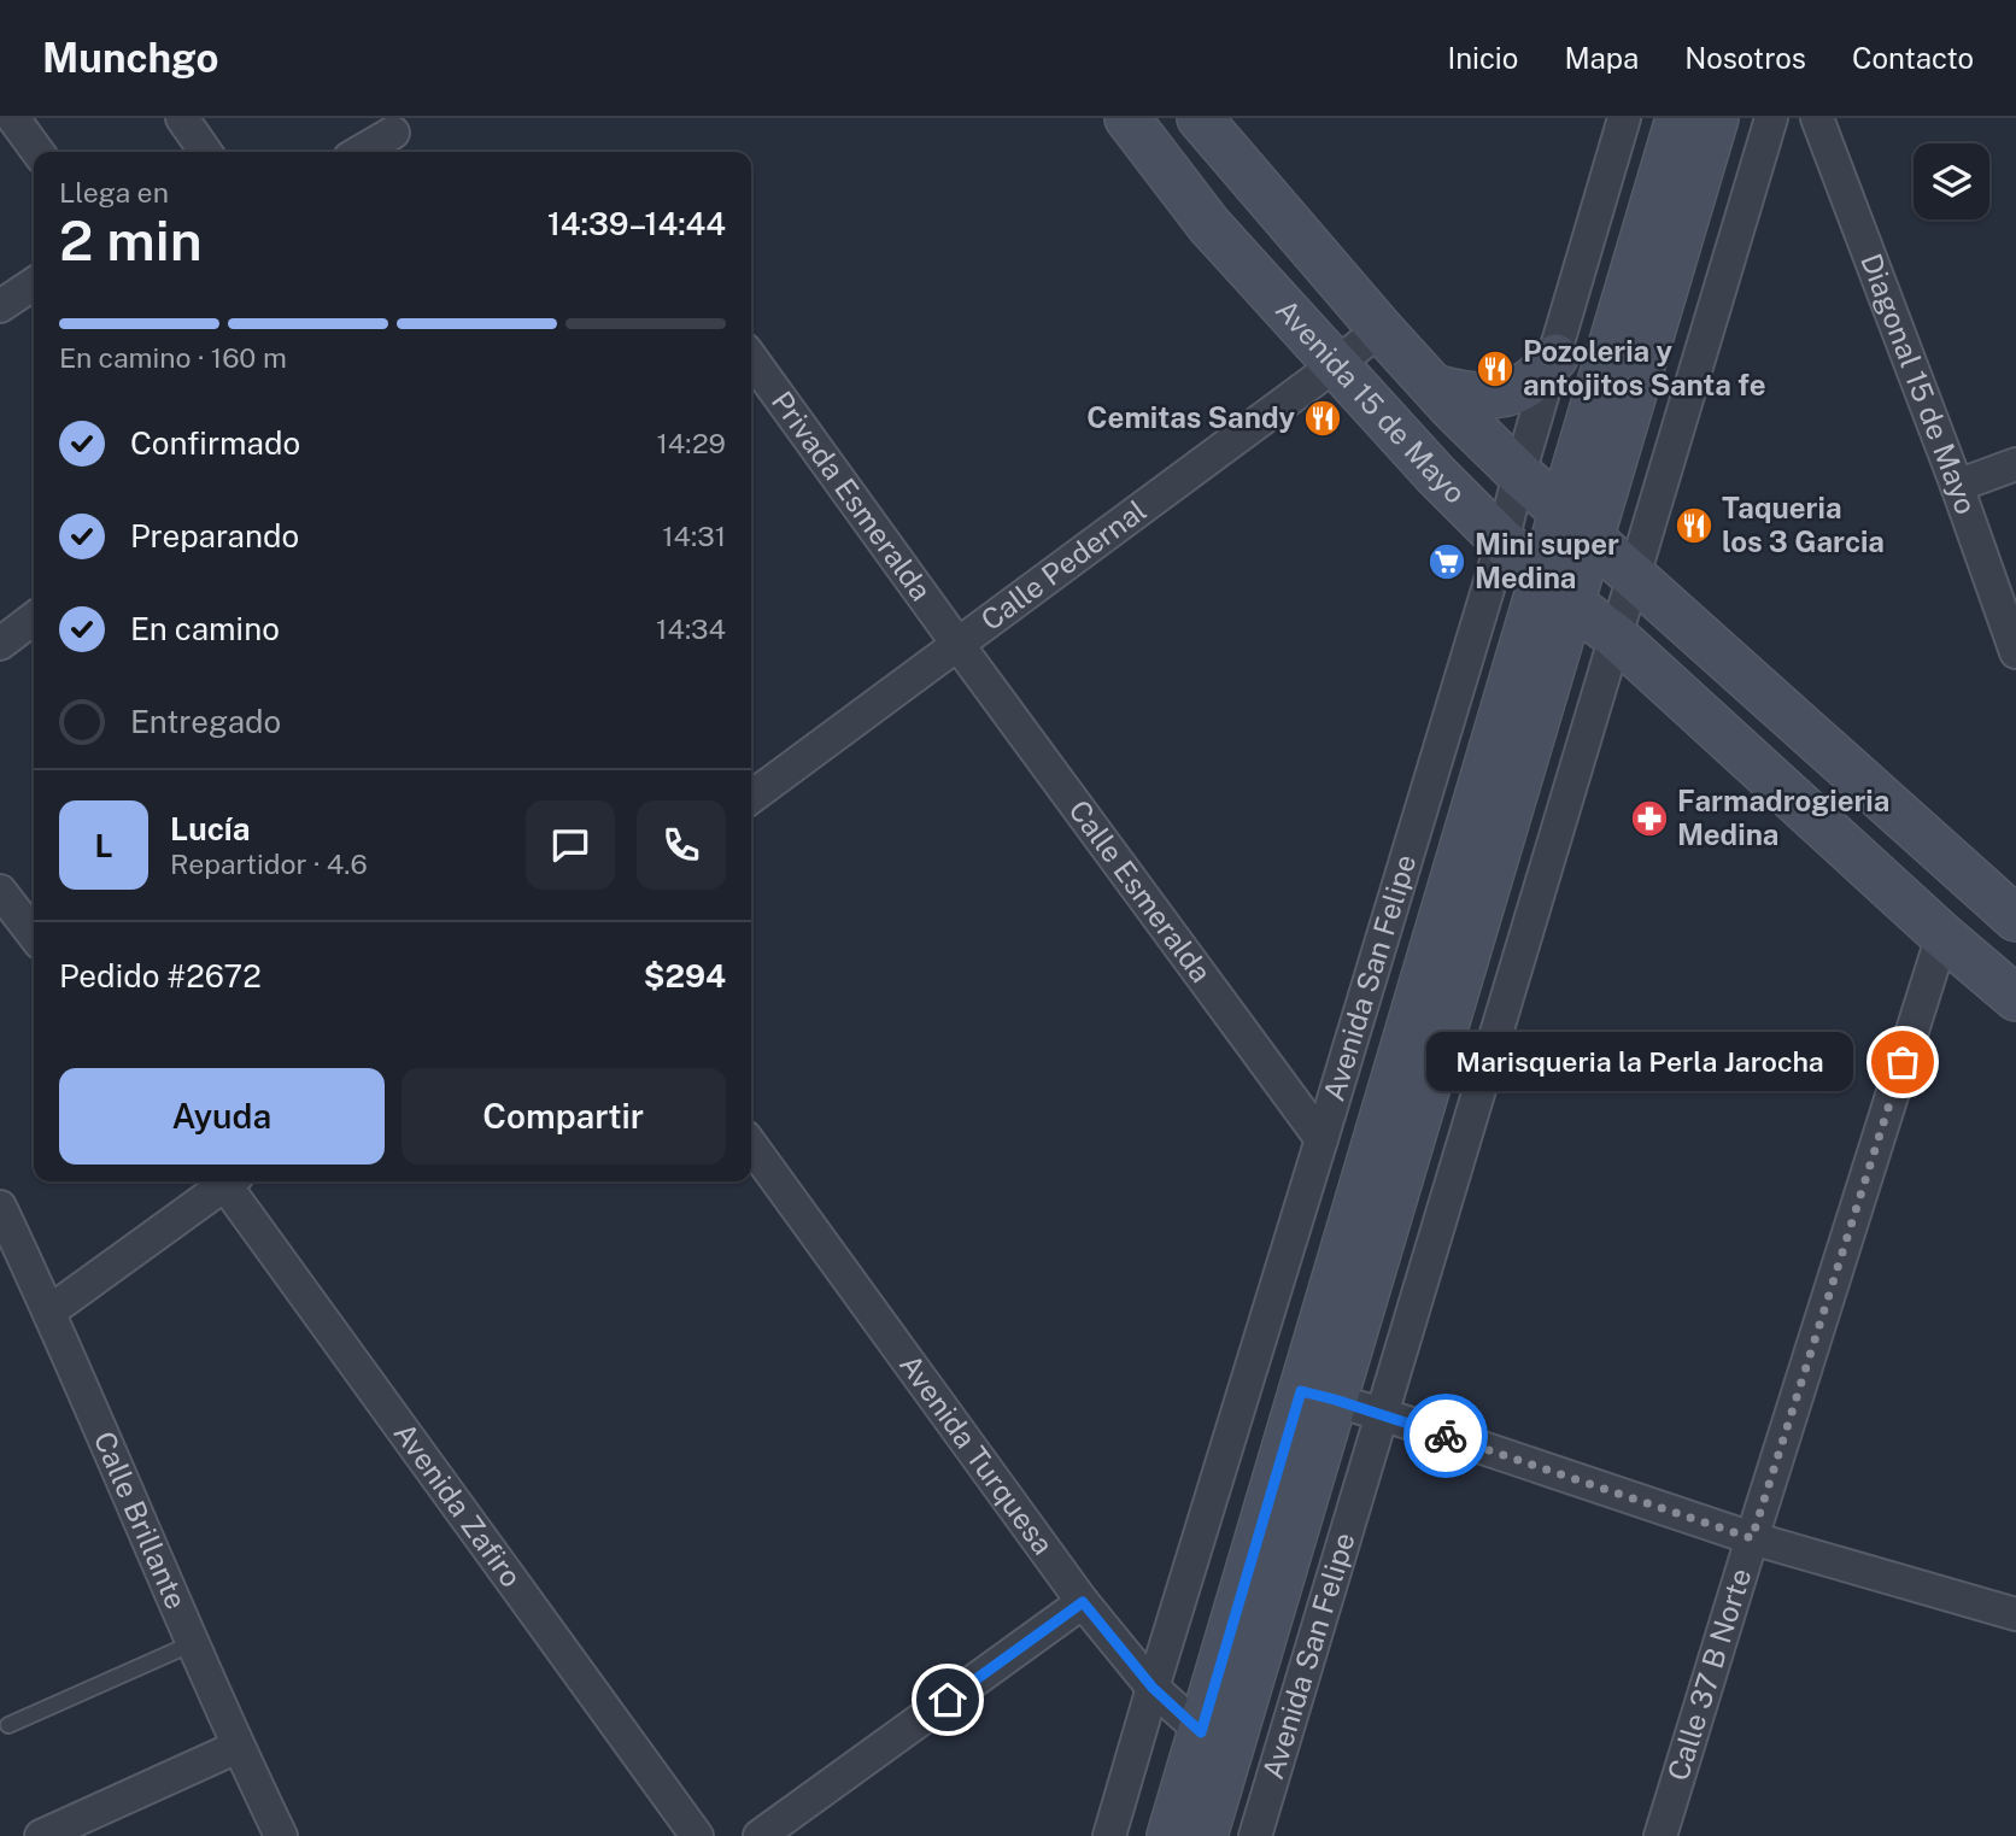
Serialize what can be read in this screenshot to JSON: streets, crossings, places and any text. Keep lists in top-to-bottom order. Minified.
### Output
{"streets":{"main road":["Avenida 15 de Mayo","Avenida San Felipe"],"street":["Diagonal 15 de Mayo","Privada Esmeralda","Calle Pedernal","Calle Esmeralda","Avenida Turquesa","Avenida Zafiro","Calle Brillante","Calle 37 B Norte"]},"crossings":[["Avenida 15 de Mayo","Calle Pedernal"],["Avenida 15 de Mayo","Avenida San Felipe"],["Avenida 15 de Mayo","Calle 37 B Norte"],["Privada Esmeralda","Calle Pedernal"],["Privada Esmeralda","Calle Esmeralda"],["Calle Pedernal","Calle Esmeralda"],["Calle Esmeralda","Avenida San Felipe"],["Avenida San Felipe","Avenida Turquesa"]],"places":{"restaurant":["Pozoleria y antojitos Santa fe","Cemitas Sandy","Taqueria los 3 Garcia"],"supermarket":["Mini super Medina"],"pharmacy":["Farmadrogieria Medina"],"other":["Marisqueria la Perla Jarocha"]},"page":{"header":"Munchgo","nav":["Inicio","Mapa","Nosotros","Contacto"],"heading":["2 min","Llega en","14:39–14:44"],"panel":["Lucía","Repartidor · 4.6","Pedido #2672","$294"],"bar":"En camino · 160 m","list":[["Confirmado","14:29"],["Preparando","14:31"],["En camino","14:34"],"Entregado"],"round":"L","bubble":"Marisqueria la Perla Jarocha","buttons":["Ayuda","Compartir"]}}
